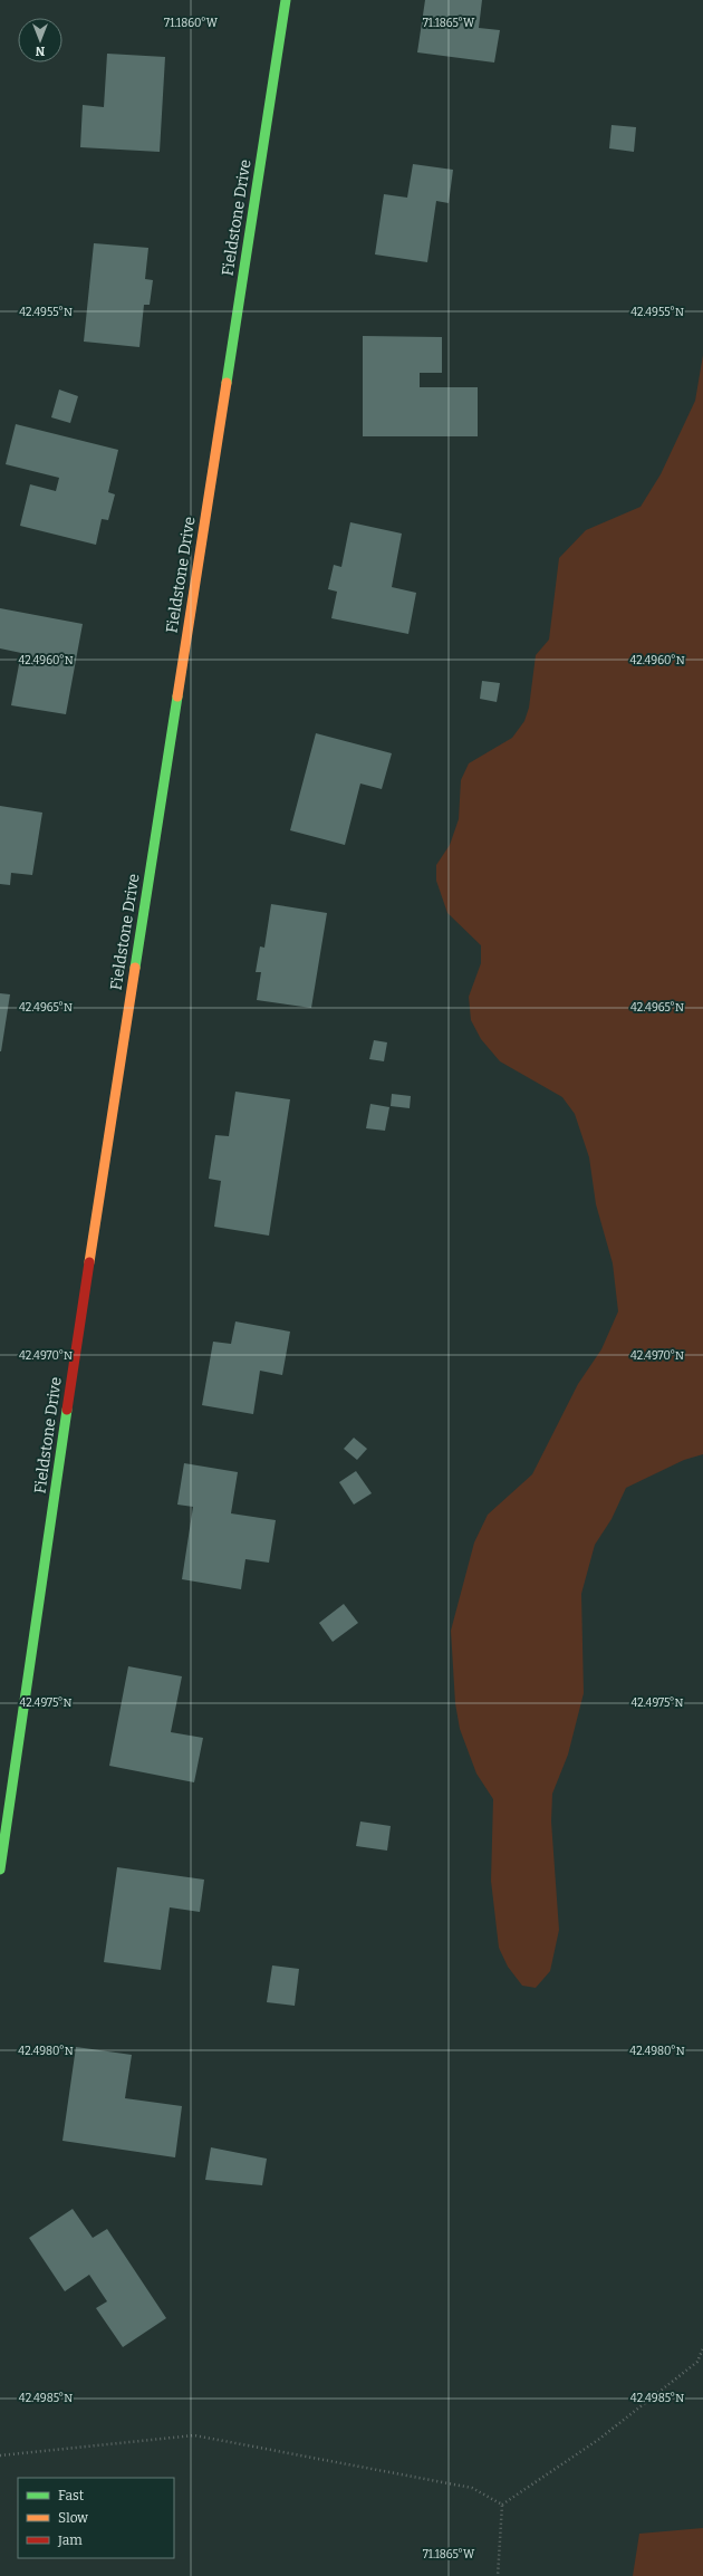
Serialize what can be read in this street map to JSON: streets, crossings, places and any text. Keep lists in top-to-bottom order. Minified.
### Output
{"streets":{"street":["Fieldstone Drive"]},"legend":["Fast","Slow","Jam"],"north":"bottom","coordinates":["71.1860°W","71.1865°W","42.4955°N","42.4960°N","42.4965°N","42.4970°N","42.4975°N","42.4980°N","42.4985°N"]}
